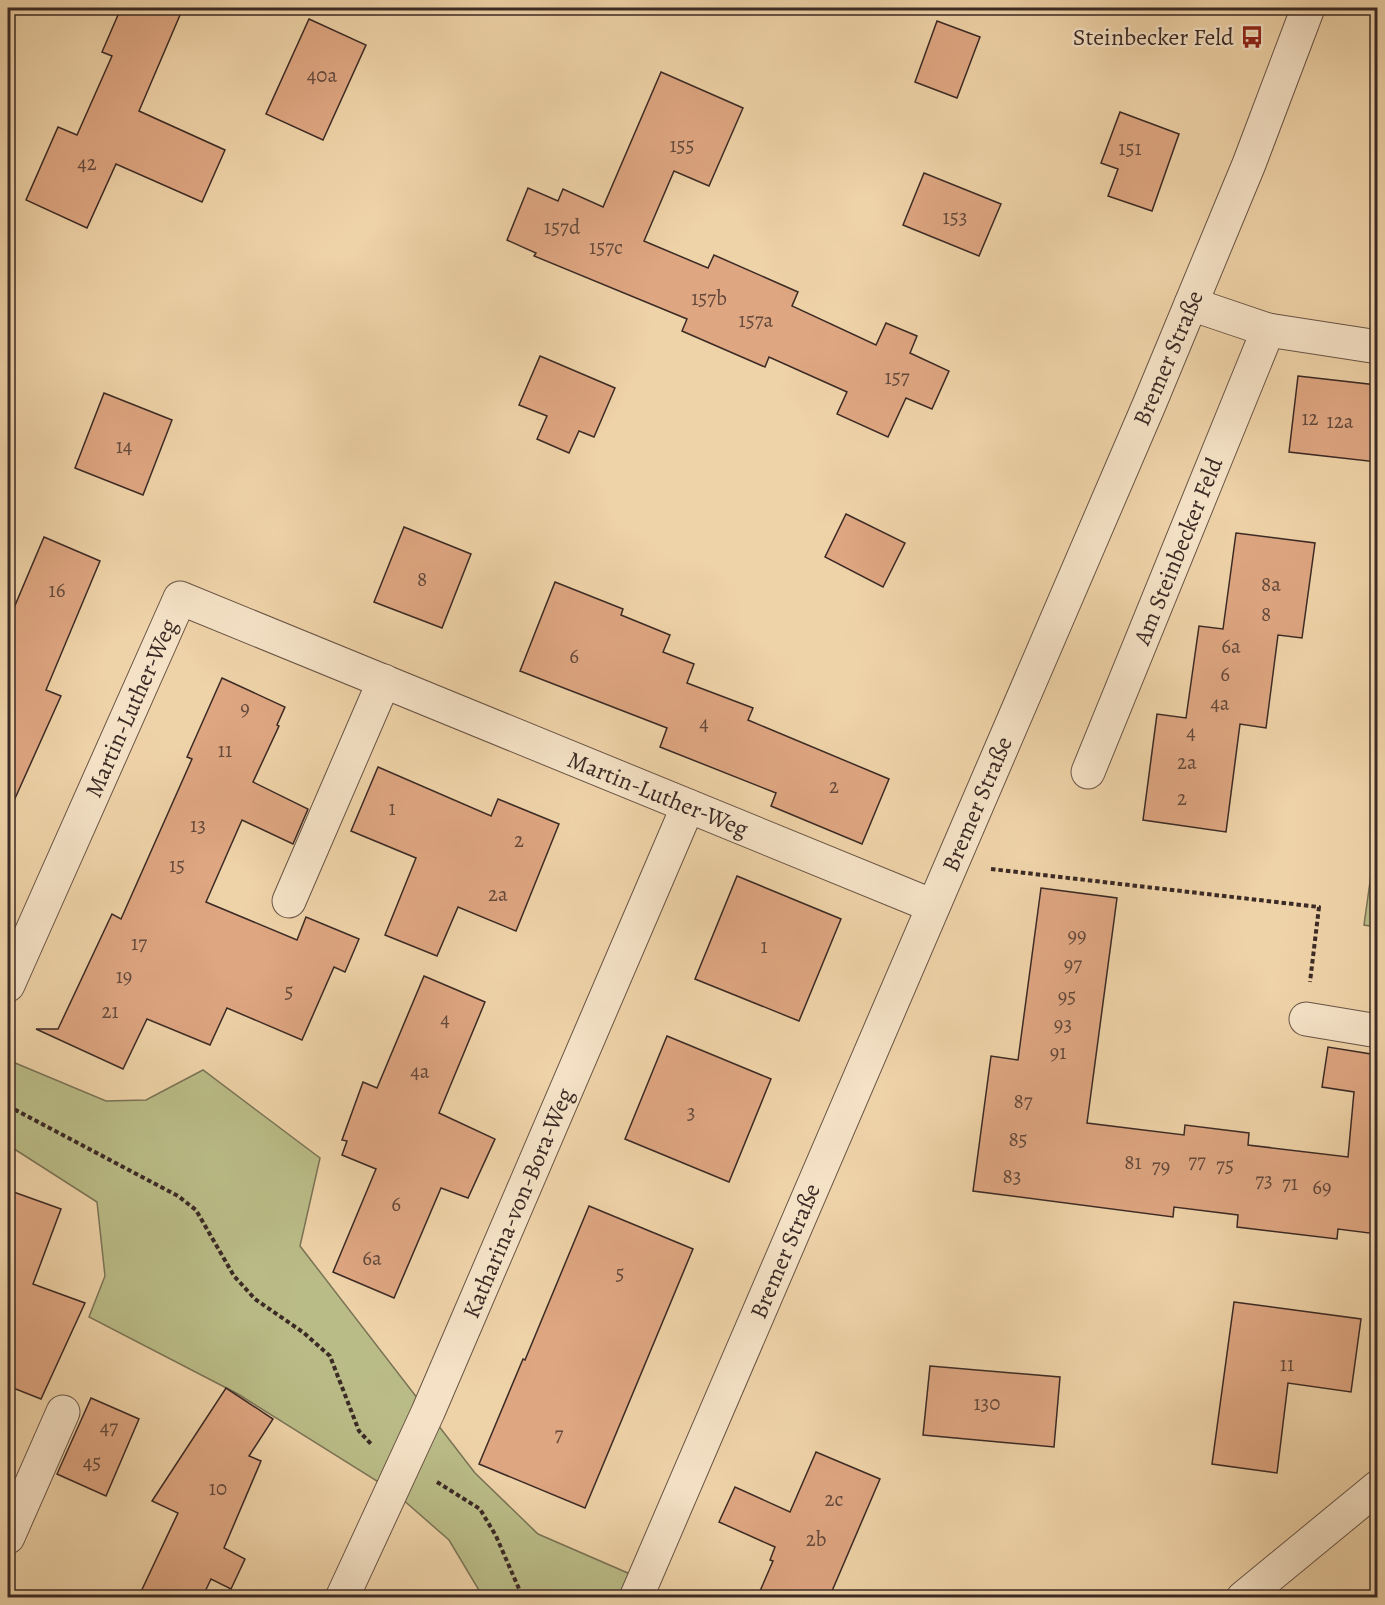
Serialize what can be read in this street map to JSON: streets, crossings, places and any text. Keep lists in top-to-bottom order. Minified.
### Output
{"streets":{"street":["Bremer Straße","Am Steinbecker Feld","Martin-Luther-Weg","Katharina-von-Bora-Weg"]},"crossings":[["Bremer Straße","Martin-Luther-Weg"],["Martin-Luther-Weg","Katharina-von-Bora-Weg"]],"places":{"bus stop":["Steinbecker Feld"]},"house_numbers":["40a","155","151","42","153","157d","157c","157b","157a","157","12","12a","14","8","8a","16","8","6a","6","6","4a","9","4","4","11","2a","2","2","1","13","2","15","2a","99","17","1","97","19","5","95","21","4","93","91","4a","87","3","85","77","81","75","79","83","73","71","69","6","6a","5","11","130","47","7","45","10","2c","2b"]}
